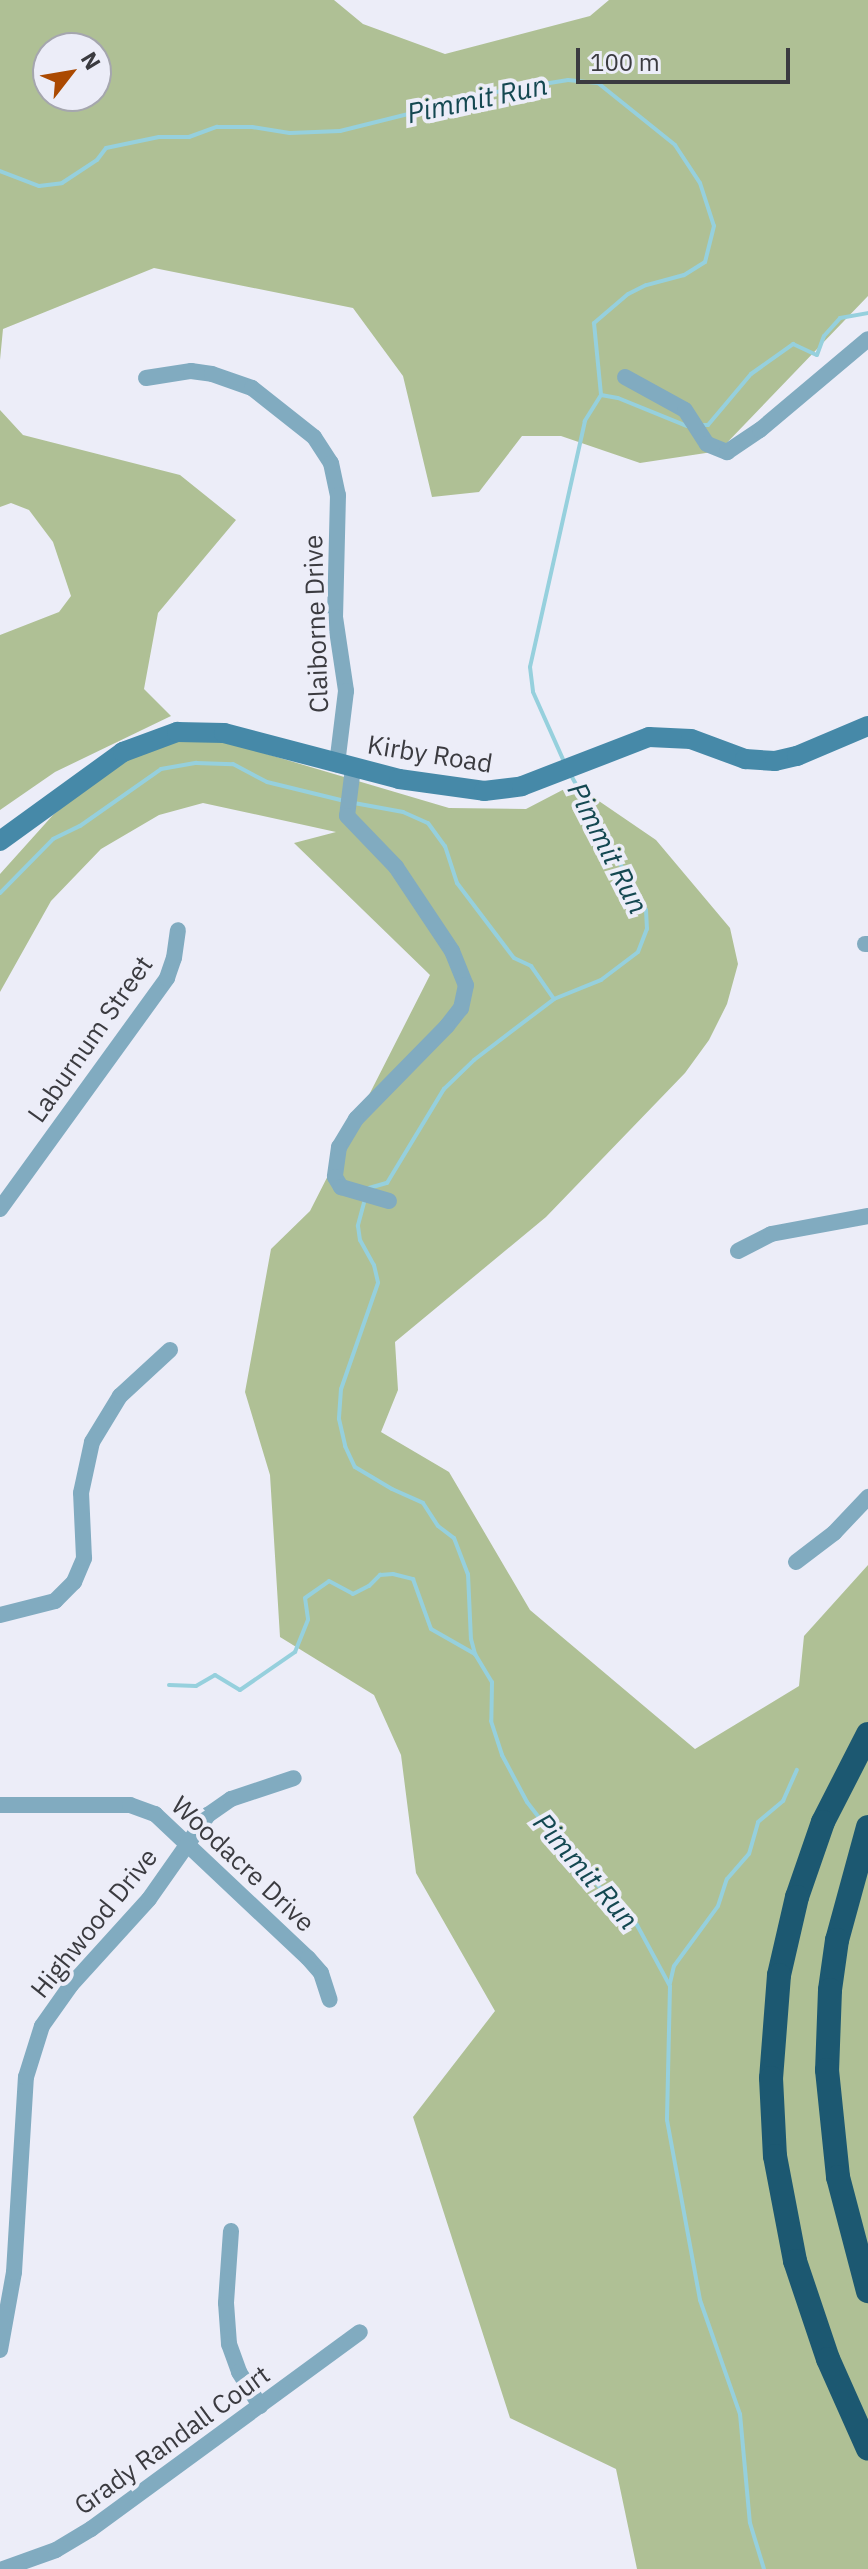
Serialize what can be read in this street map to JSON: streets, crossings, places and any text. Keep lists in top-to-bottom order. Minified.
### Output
{"streets":{"main road":["Kirby Road"],"street":["Claiborne Drive","Laburnum Street","Woodacre Drive","Highwood Drive","Grady Randall Court"]},"crossings":[["Claiborne Drive","Kirby Road"],["Woodacre Drive","Highwood Drive"]],"water":["Pimmit Run"],"scale_bar":"100 m","north":"top right"}
